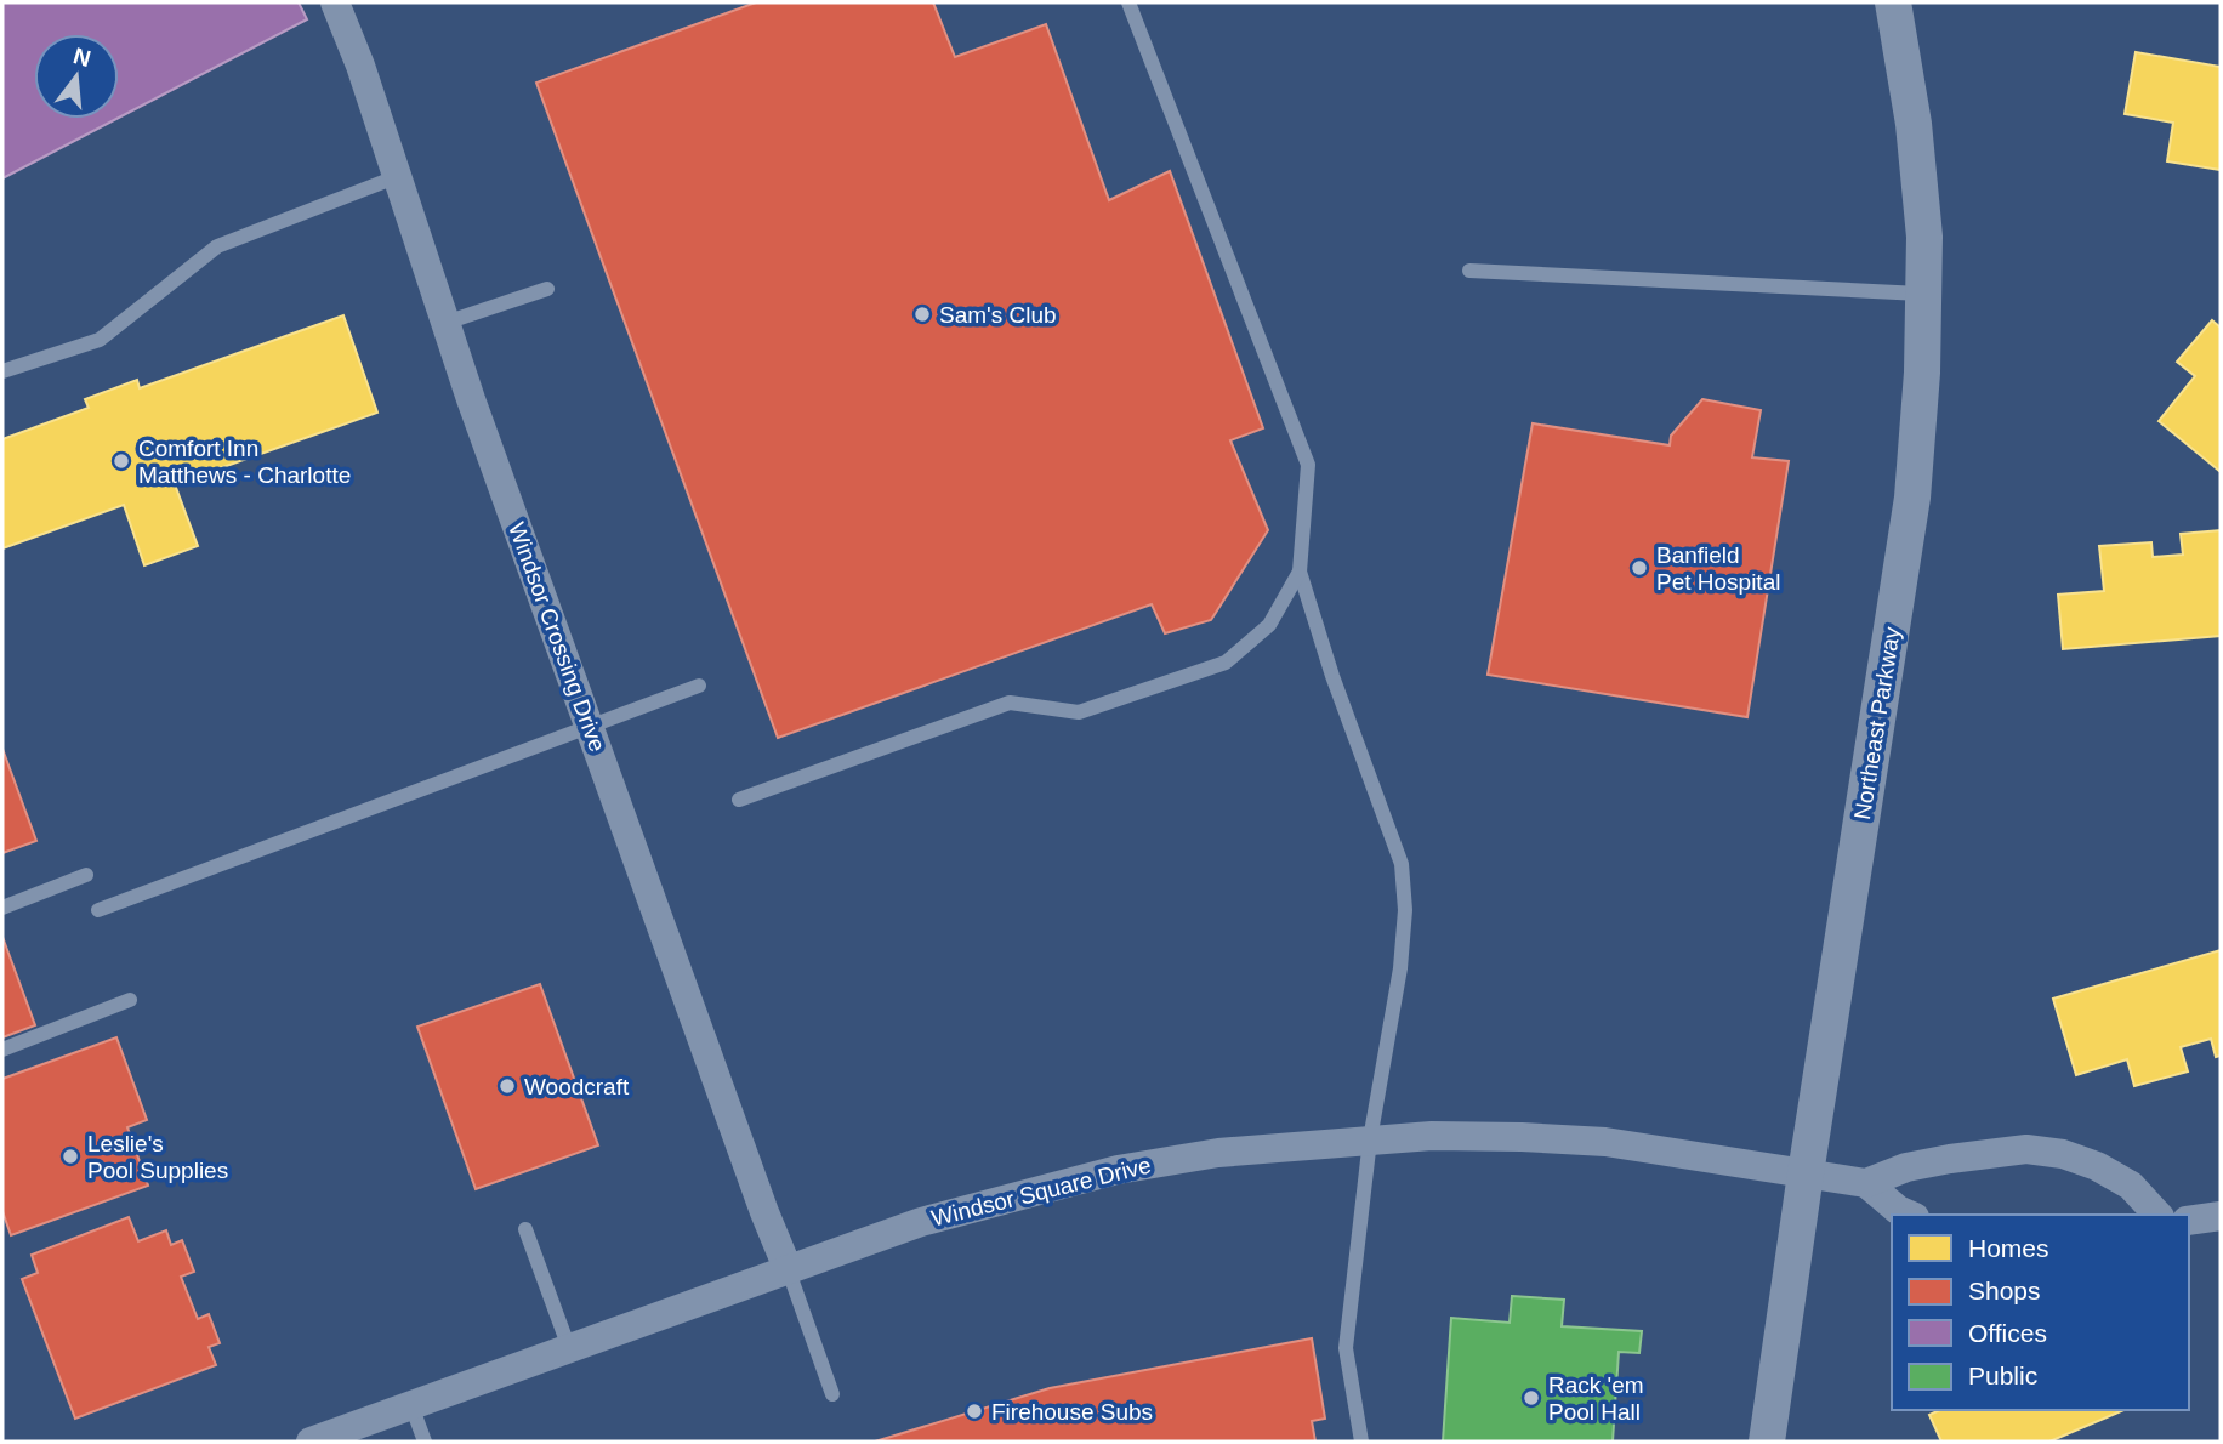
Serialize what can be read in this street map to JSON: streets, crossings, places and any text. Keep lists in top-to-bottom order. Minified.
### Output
{"streets":{"street":["Windsor Crossing Drive","Northeast Parkway","Windsor Square Drive"]},"crossings":[["Windsor Crossing Drive","Windsor Square Drive"],["Northeast Parkway","Windsor Square Drive"]],"places":["Sam's Club","Comfort Inn Matthews - Charlotte","Banfield Pet Hospital","Woodcraft","Leslie's Pool Supplies","Rack 'em Pool Hall","Firehouse Subs"],"legend":["Homes","Shops","Offices","Public"],"north":"top"}
